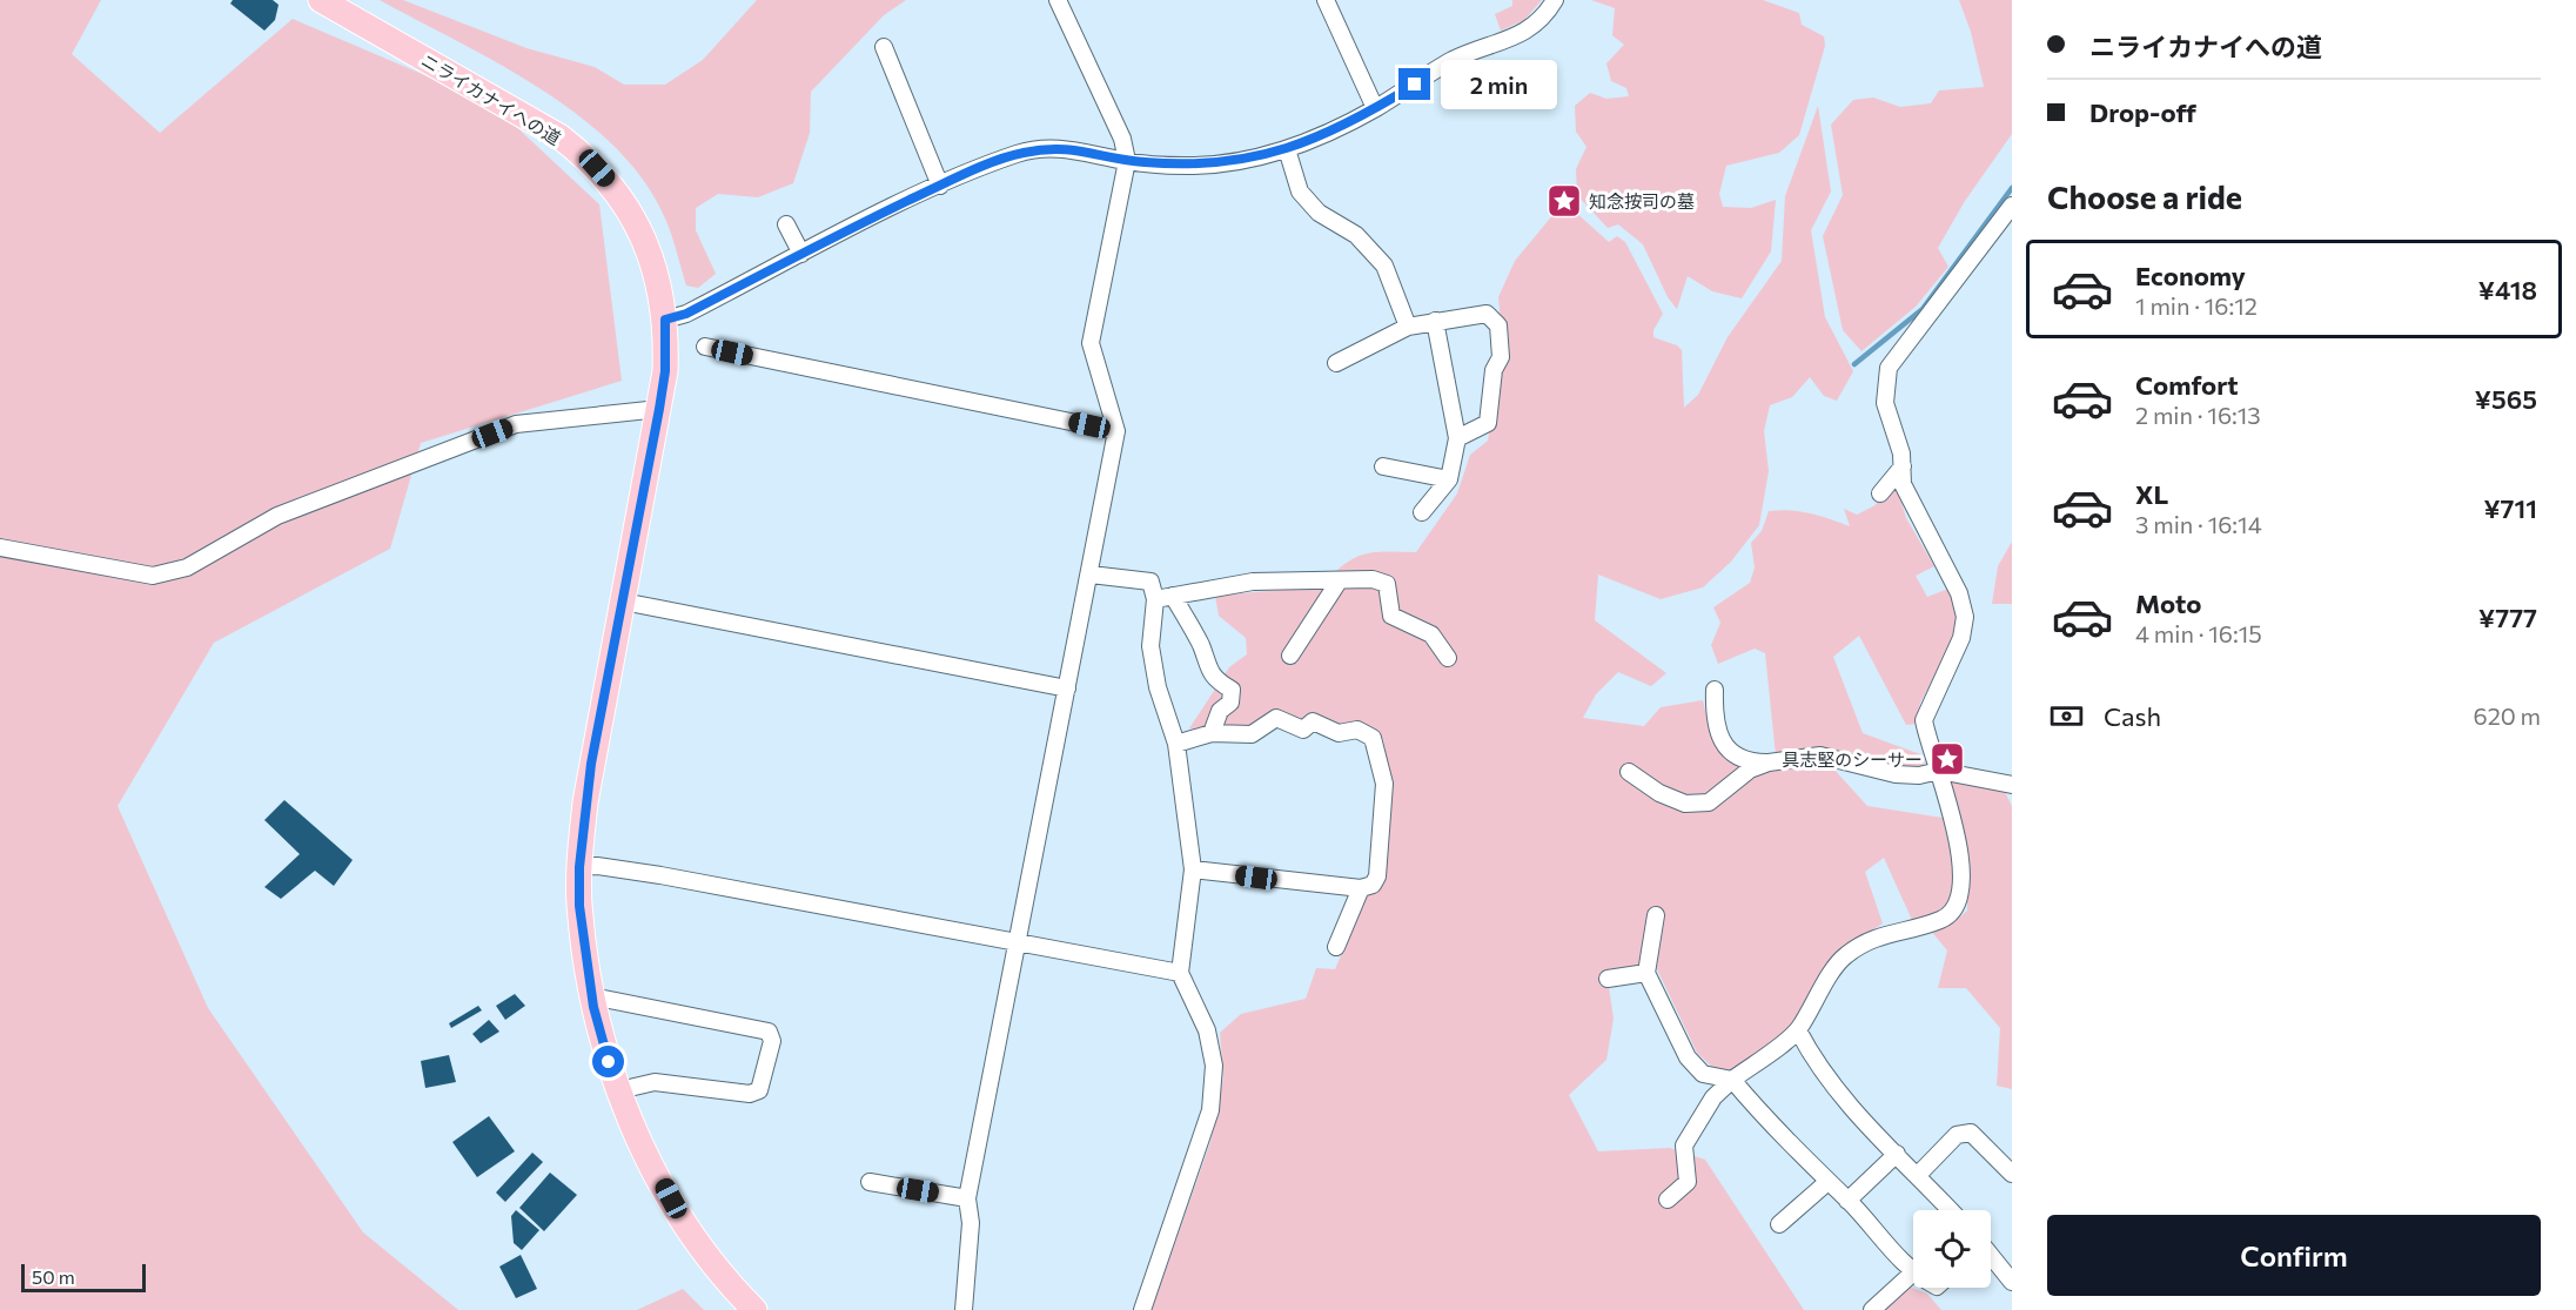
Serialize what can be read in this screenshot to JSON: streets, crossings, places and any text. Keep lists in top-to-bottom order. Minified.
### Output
{"streets":{"main road":["ニライカナイへの道"]},"places":{"place":["知念按司の墓","具志堅のシーサー"]},"scale_bar":"50 m","page":{"banner":["ニライカナイへの道","Drop-off"],"bubble":"2 min","heading":"Choose a ride","list":[{"name":"Economy","note":"1 min · 16:12","value":"¥418"},{"name":"Comfort","note":"2 min · 16:13","value":"¥565"},{"name":"XL","note":"3 min · 16:14","value":"¥711"},{"name":"Moto","note":"4 min · 16:15","value":"¥777"}],"pay":["Cash","620 m"],"buttons":"Confirm","scale":"50 m"}}
